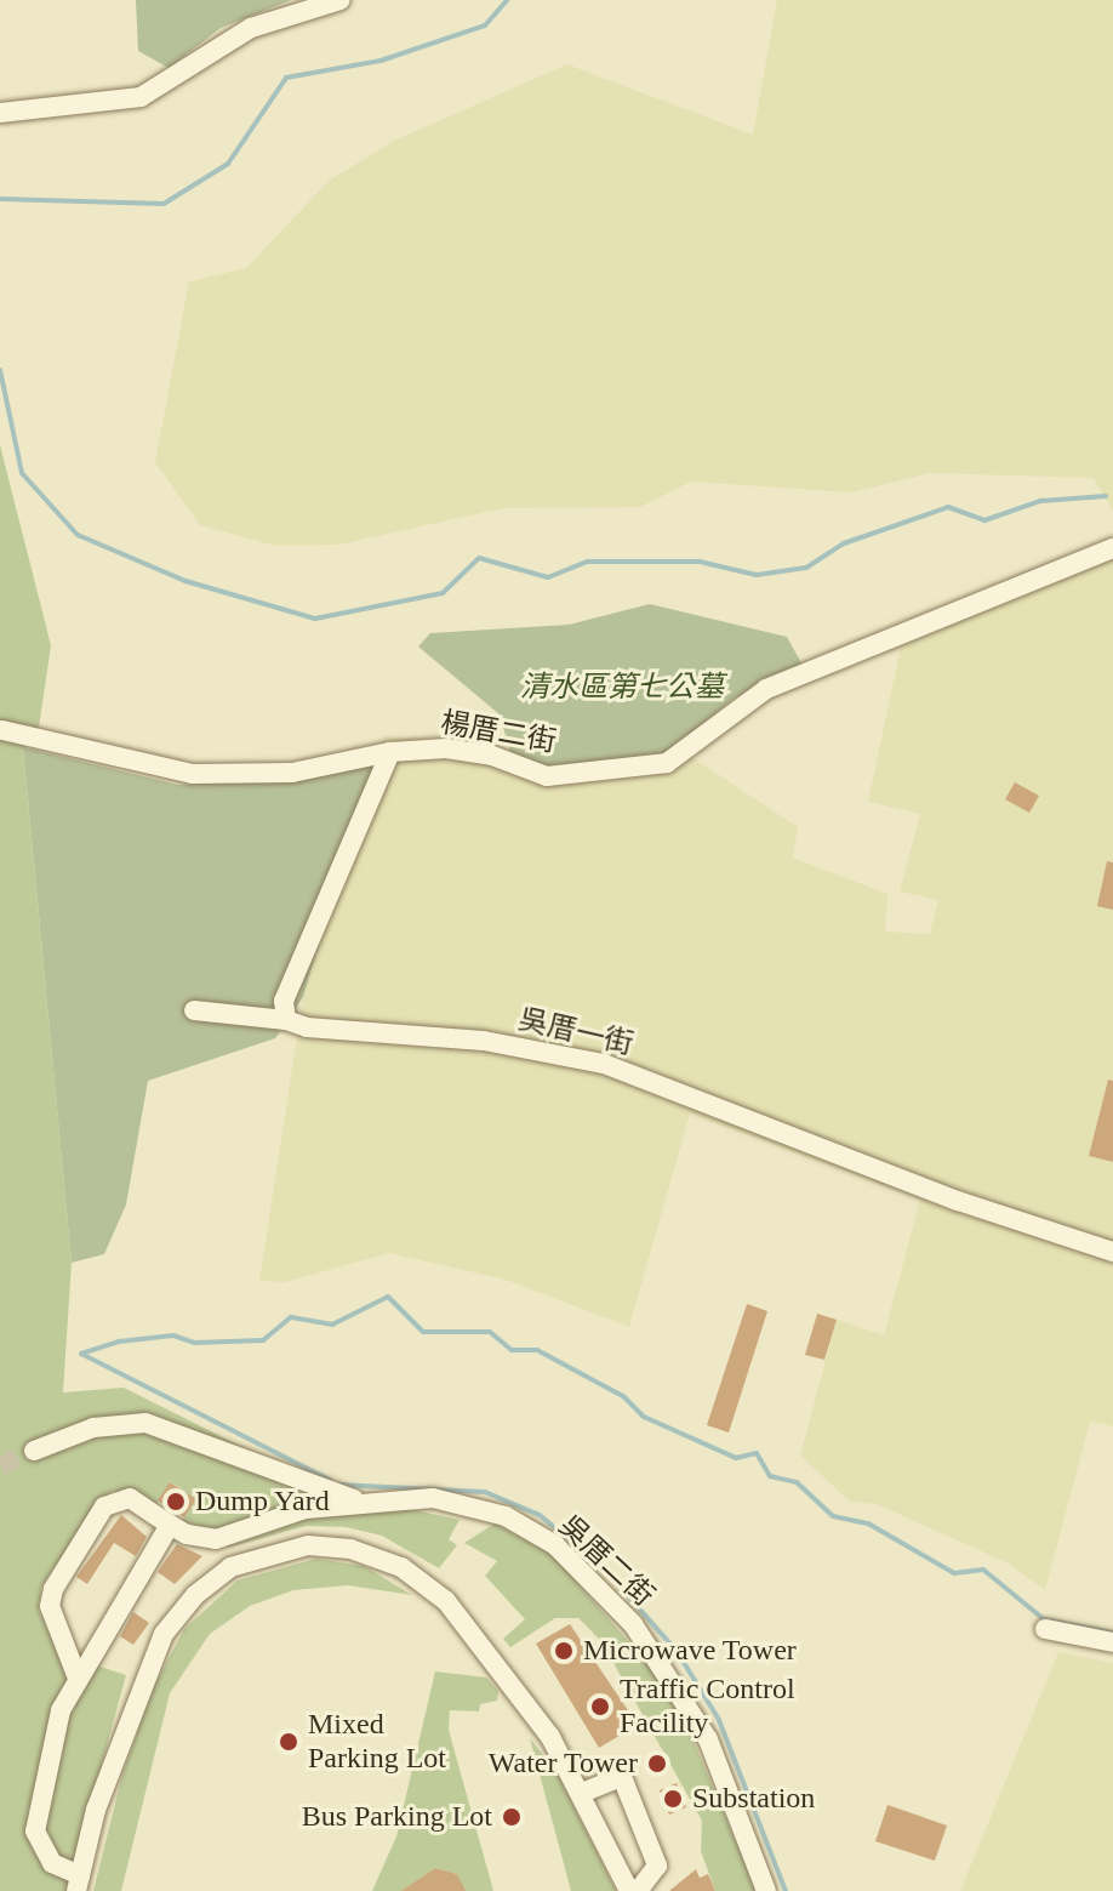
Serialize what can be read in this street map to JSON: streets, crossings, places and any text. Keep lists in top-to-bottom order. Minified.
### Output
{"streets":{"street":["楊厝二街","吳厝一街","吳厝二街"]},"parks":["清水區第七公墓"],"places":["Dump Yard","Microwave Tower","Traffic Control Facility","Mixed Parking Lot","Water Tower","Substation","Bus Parking Lot"]}
